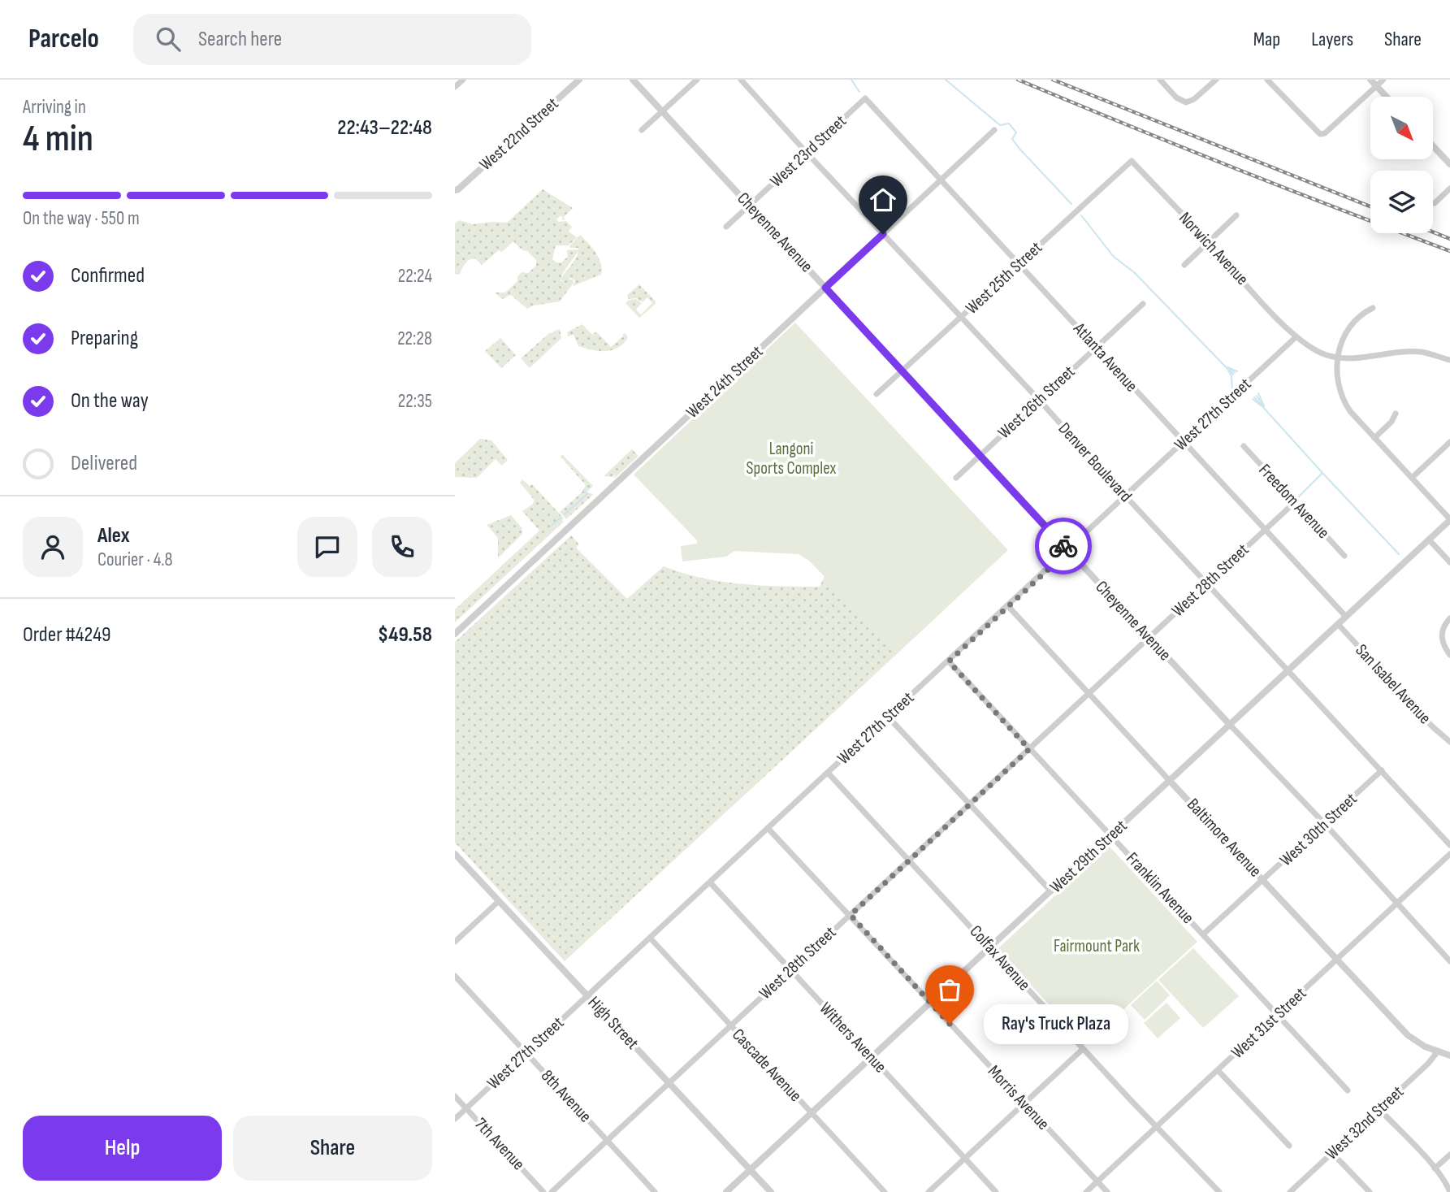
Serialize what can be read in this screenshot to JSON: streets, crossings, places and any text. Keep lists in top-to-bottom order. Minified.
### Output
{"streets":{"street":["West 22nd Street","West 23rd Street","Cheyenne Avenue","Norwich Avenue","West 25th Street","Atlanta Avenue","West 24th Street","West 26th Street","West 27th Street","Denver Boulevard","Freedom Avenue","West 28th Street","San Isabel Avenue","West 30th Street","Baltimore Avenue","West 29th Street","Franklin Avenue","Colfax Avenue","High Street","West 31st Street","Withers Avenue","Cascade Avenue","8th Avenue","Morris Avenue","West 32nd Street","7th Avenue"]},"crossings":[["West 23rd Street","Cheyenne Avenue"],["West 23rd Street","Atlanta Avenue"],["West 23rd Street","Denver Boulevard"],["Cheyenne Avenue","West 25th Street"],["Cheyenne Avenue","West 24th Street"],["Cheyenne Avenue","West 26th Street"],["Cheyenne Avenue","West 27th Street"],["Cheyenne Avenue","West 28th Street"],["Cheyenne Avenue","West 30th Street"],["Cheyenne Avenue","West 29th Street"],["Cheyenne Avenue","West 31st Street"],["Norwich Avenue","West 25th Street"],["Norwich Avenue","West 27th Street"],["West 25th Street","Atlanta Avenue"],["West 25th Street","Denver Boulevard"],["Atlanta Avenue","West 24th Street"],["Atlanta Avenue","West 26th Street"],["Atlanta Avenue","West 27th Street"],["Atlanta Avenue","West 28th Street"],["Atlanta Avenue","West 29th Street"],["West 24th Street","Denver Boulevard"],["West 26th Street","Denver Boulevard"],["West 27th Street","Denver Boulevard"],["West 27th Street","Baltimore Avenue"],["West 27th Street","Franklin Avenue"],["West 27th Street","Colfax Avenue"],["West 27th Street","High Street"],["West 27th Street","Withers Avenue"],["West 27th Street","Cascade Avenue"],["West 27th Street","8th Avenue"],["West 27th Street","Morris Avenue"],["West 27th Street","7th Avenue"],["Denver Boulevard","West 28th Street"],["Denver Boulevard","West 30th Street"],["Denver Boulevard","West 29th Street"],["Freedom Avenue","West 28th Street"],["West 28th Street","Baltimore Avenue"],["West 28th Street","Franklin Avenue"],["West 28th Street","Colfax Avenue"],["West 28th Street","High Street"],["West 28th Street","Withers Avenue"],["West 28th Street","Cascade Avenue"],["West 28th Street","8th Avenue"],["West 28th Street","Morris Avenue"],["San Isabel Avenue","West 29th Street"],["West 30th Street","Baltimore Avenue"],["West 30th Street","Franklin Avenue"],["Baltimore Avenue","West 29th Street"],["Baltimore Avenue","West 31st Street"],["Baltimore Avenue","West 32nd Street"],["West 29th Street","Franklin Avenue"],["West 29th Street","Colfax Avenue"],["West 29th Street","High Street"],["West 29th Street","Withers Avenue"],["West 29th Street","Cascade Avenue"],["West 29th Street","Morris Avenue"],["Franklin Avenue","West 31st Street"],["Colfax Avenue","West 31st Street"],["West 31st Street","Morris Avenue"]],"parks":["Langoni Sports Complex","Fairmount Park"],"places":["Ray's Truck Plaza"],"north":"bottom right","page":{"header":"Parcelo","search":"Search here","nav":["Map","Layers","Share"],"heading":["4 min","Arriving in","22:43–22:48"],"panel":["Alex","Courier · 4.8","Order #4249","$49.58"],"bar":"On the way · 550 m","list":[["Confirmed","22:24"],["Preparing","22:28"],["On the way","22:35"],"Delivered"],"bubble":"Ray's Truck Plaza","buttons":["Help","Share"]}}
